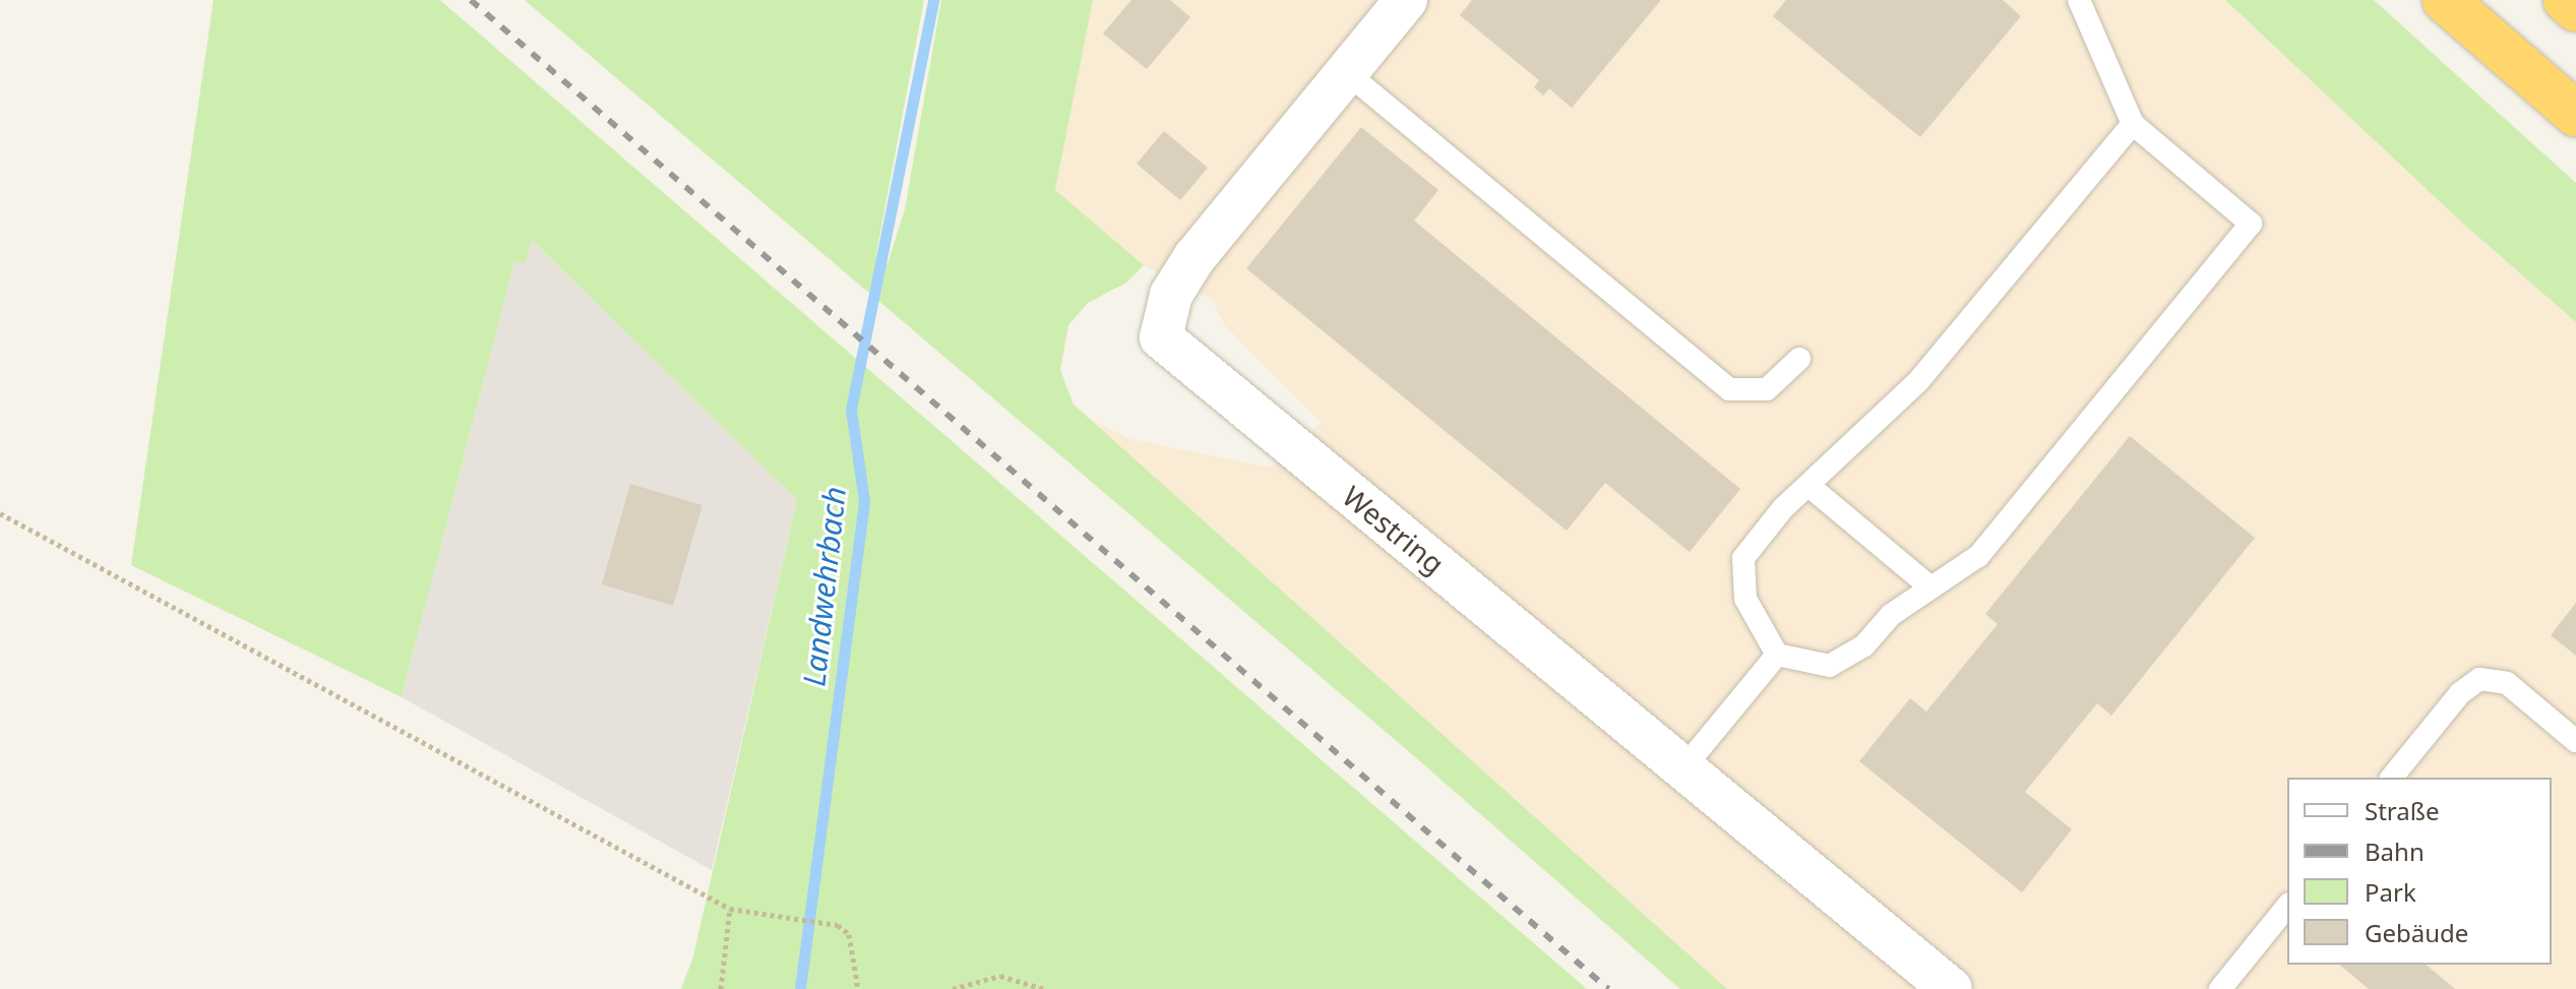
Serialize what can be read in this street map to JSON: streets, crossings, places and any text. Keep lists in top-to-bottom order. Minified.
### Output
{"streets":{"street":["Westring"]},"water":["Landwehrbach"],"legend":["Straße","Bahn","Park","Gebäude"]}
